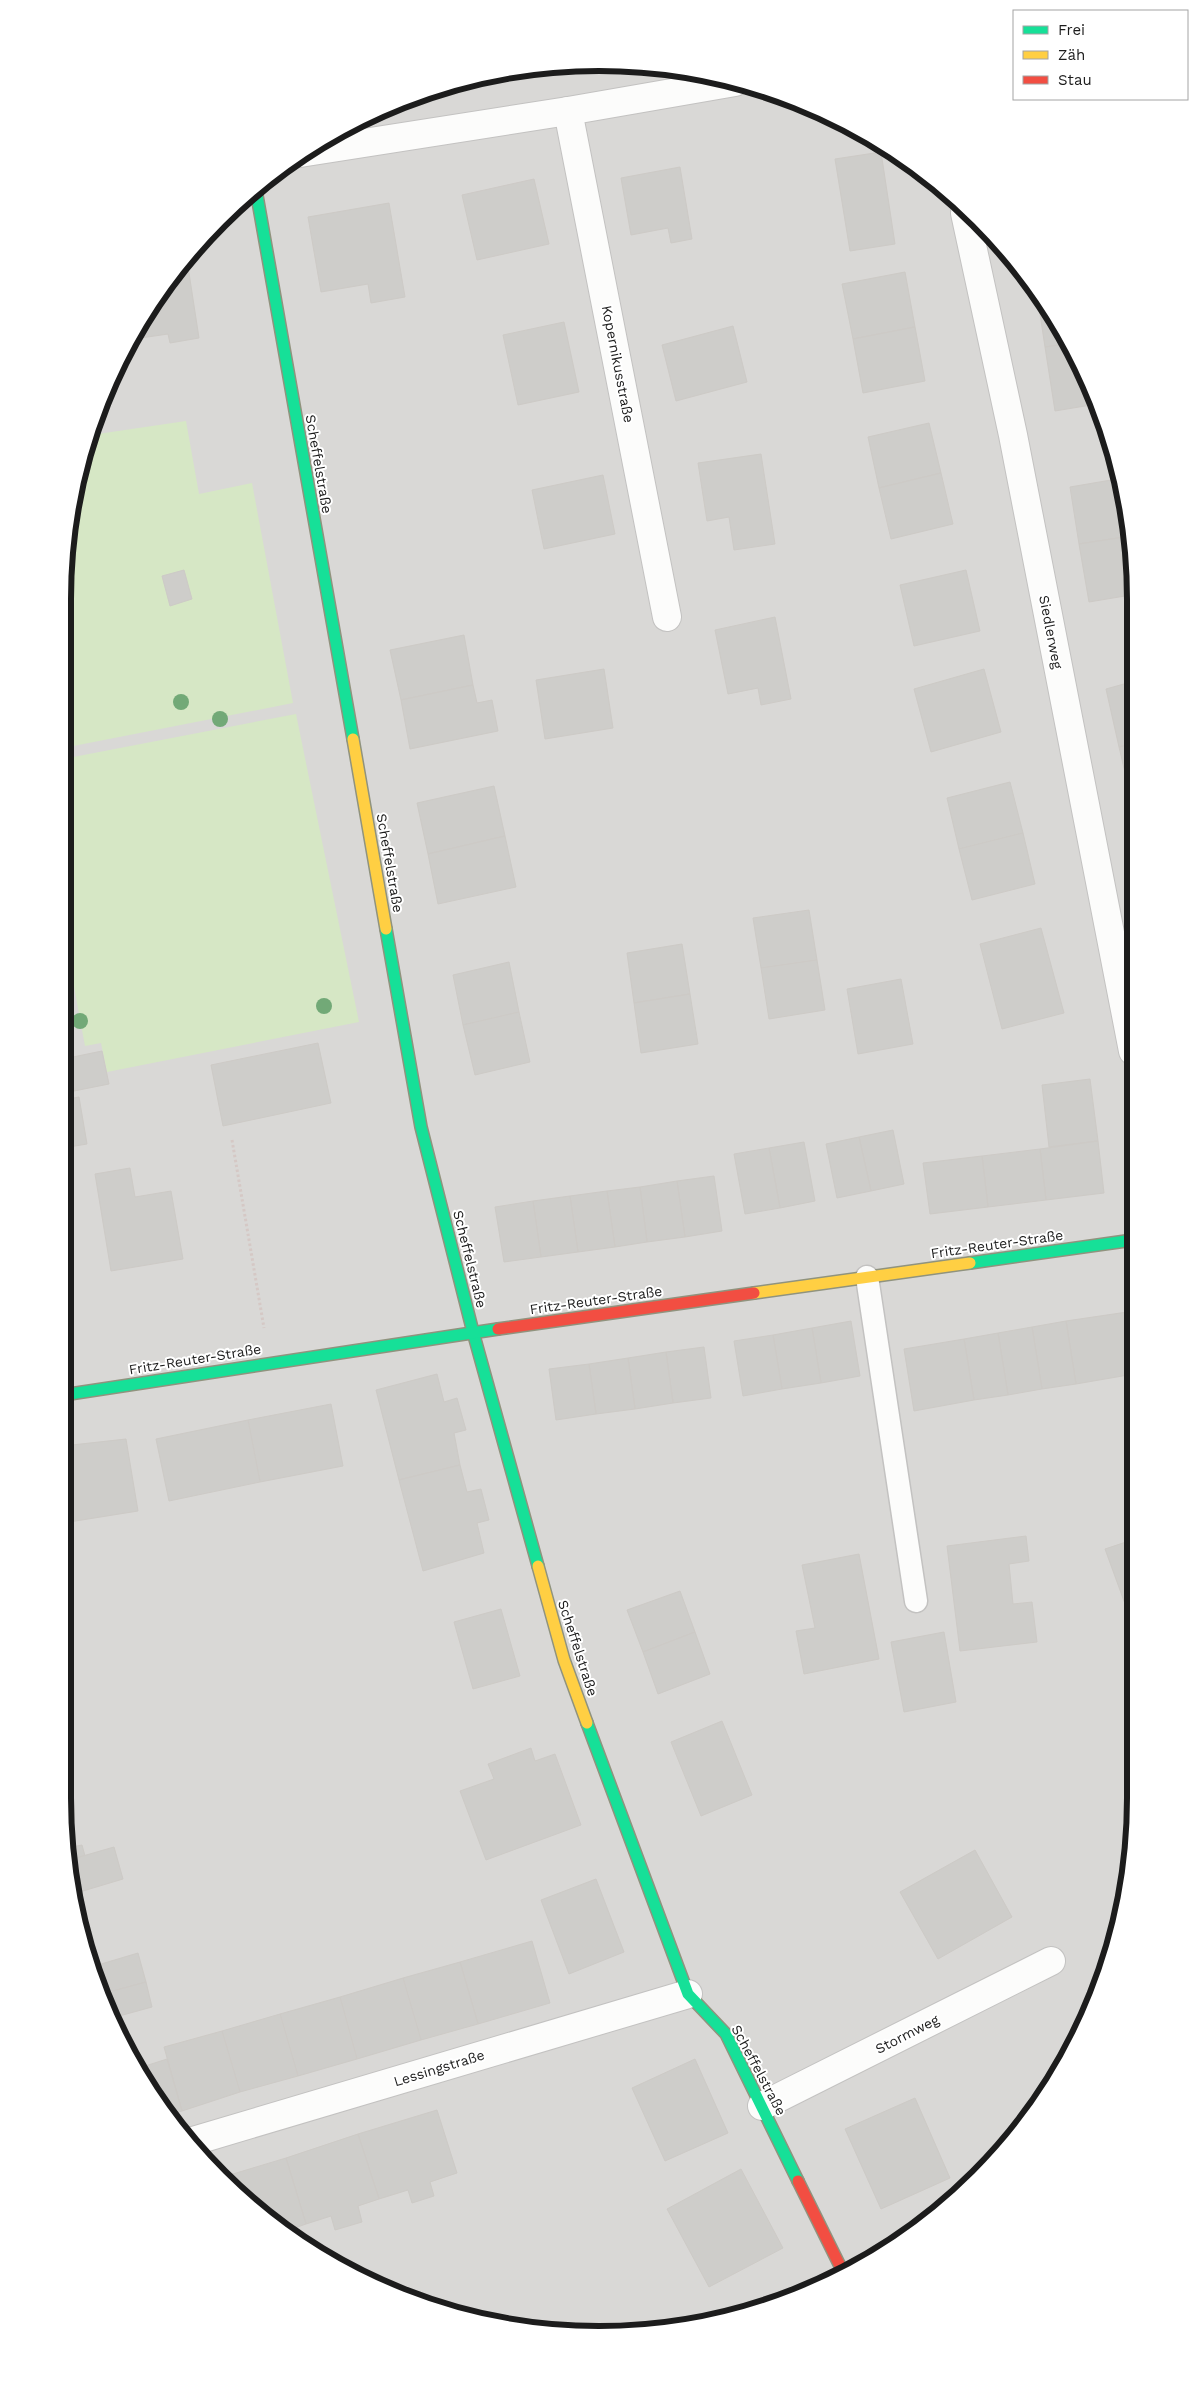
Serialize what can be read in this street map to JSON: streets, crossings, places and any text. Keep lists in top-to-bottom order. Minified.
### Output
{"streets":{"street":["Kopernikusstraße","Scheffelstraße","Siedlerweg","Fritz-Reuter-Straße","Stormweg","Lessingstraße"]},"crossings":[["Scheffelstraße","Fritz-Reuter-Straße"],["Scheffelstraße","Stormweg"],["Scheffelstraße","Lessingstraße"]],"legend":["Frei","Zäh","Stau"]}
